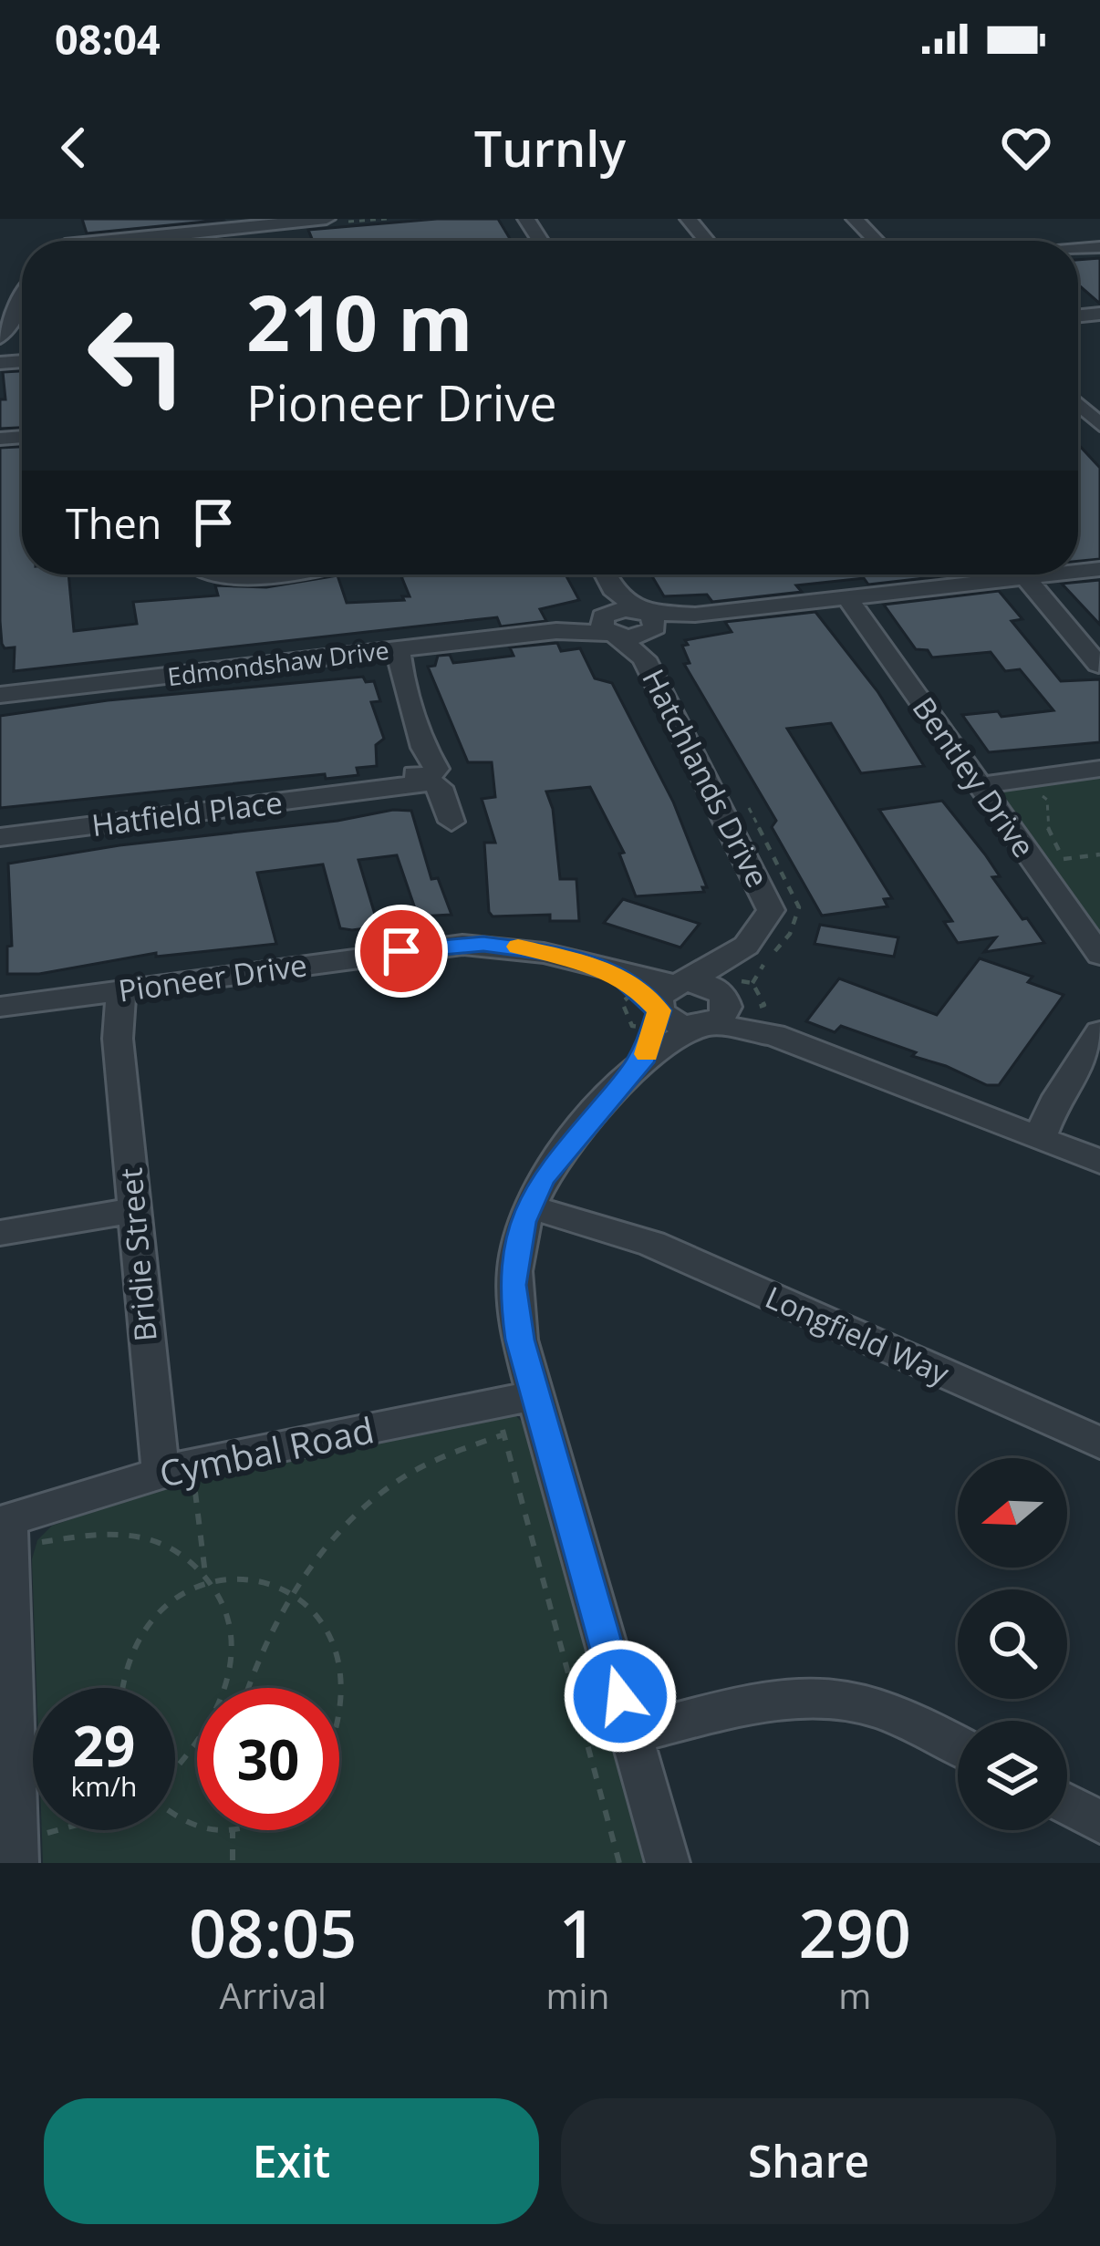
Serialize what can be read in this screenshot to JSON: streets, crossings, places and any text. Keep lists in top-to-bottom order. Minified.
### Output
{"streets":{"street":["Edmondshaw Drive","Bentley Drive","Hatchlands Drive","Hatfield Place","Pioneer Drive","Bridie Street","Longfield Way","Cymbal Road"]},"crossings":[["Edmondshaw Drive","Hatchlands Drive"],["Hatchlands Drive","Pioneer Drive"],["Hatchlands Drive","Longfield Way"],["Hatchlands Drive","Cymbal Road"],["Pioneer Drive","Bridie Street"],["Bridie Street","Cymbal Road"]],"north":"left","page":{"status":"08:04","header":"Turnly","turn":["210 m","Pioneer Drive"],"then":"Then","speed":"29 km/h","limit":"30","eta":["08:05","Arrival","1","min","290","m"],"buttons":["Exit","Share"]}}
